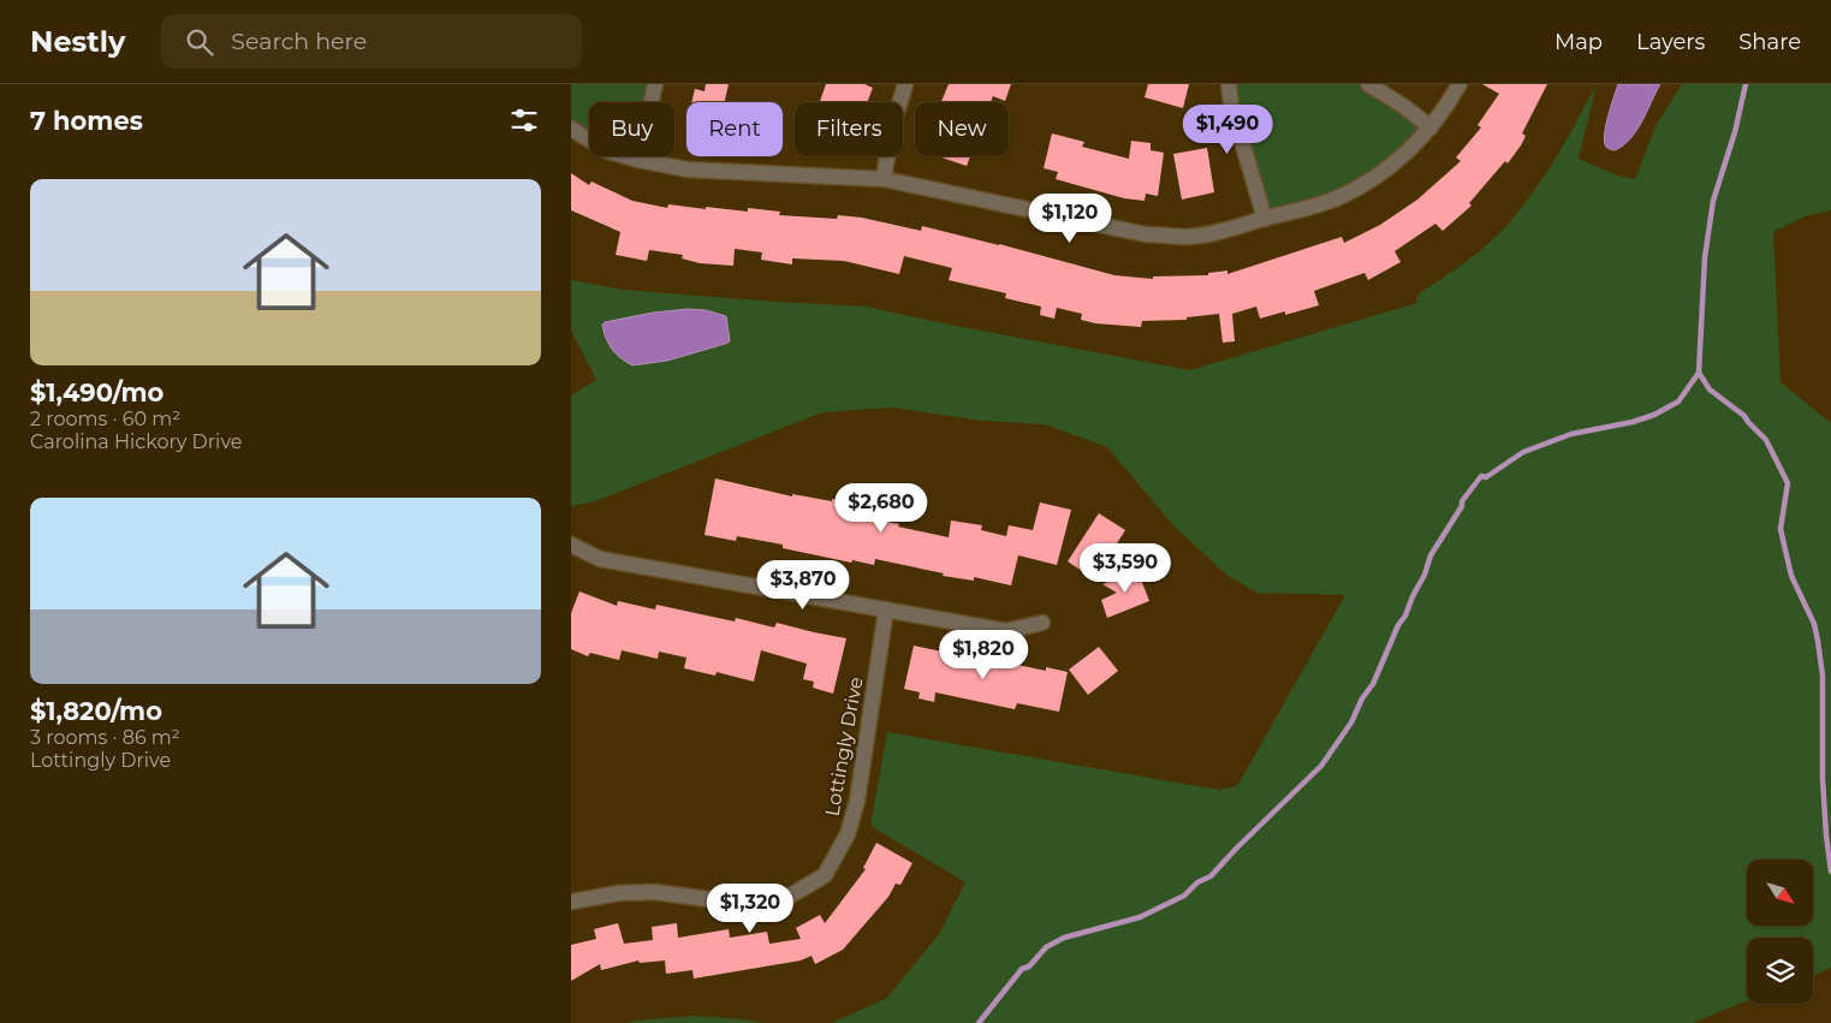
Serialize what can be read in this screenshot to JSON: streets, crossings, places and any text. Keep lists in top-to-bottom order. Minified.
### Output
{"streets":{"street":["Lottingly Drive"]},"north":"bottom right","page":{"header":"Nestly","search":"Search here","nav":["Map","Layers","Share"],"heading":"7 homes","chip":["Buy","Rent","Filters","New"],"price":["$1,490","$1,120","$2,680","$3,590","$3,870","$1,820","$1,320"],"list":[{"name":"$1,490/mo","note":"2 rooms · 60 m² · Carolina Hickory Drive"},{"name":"$1,820/mo","note":"3 rooms · 86 m² · Lottingly Drive"}]}}
